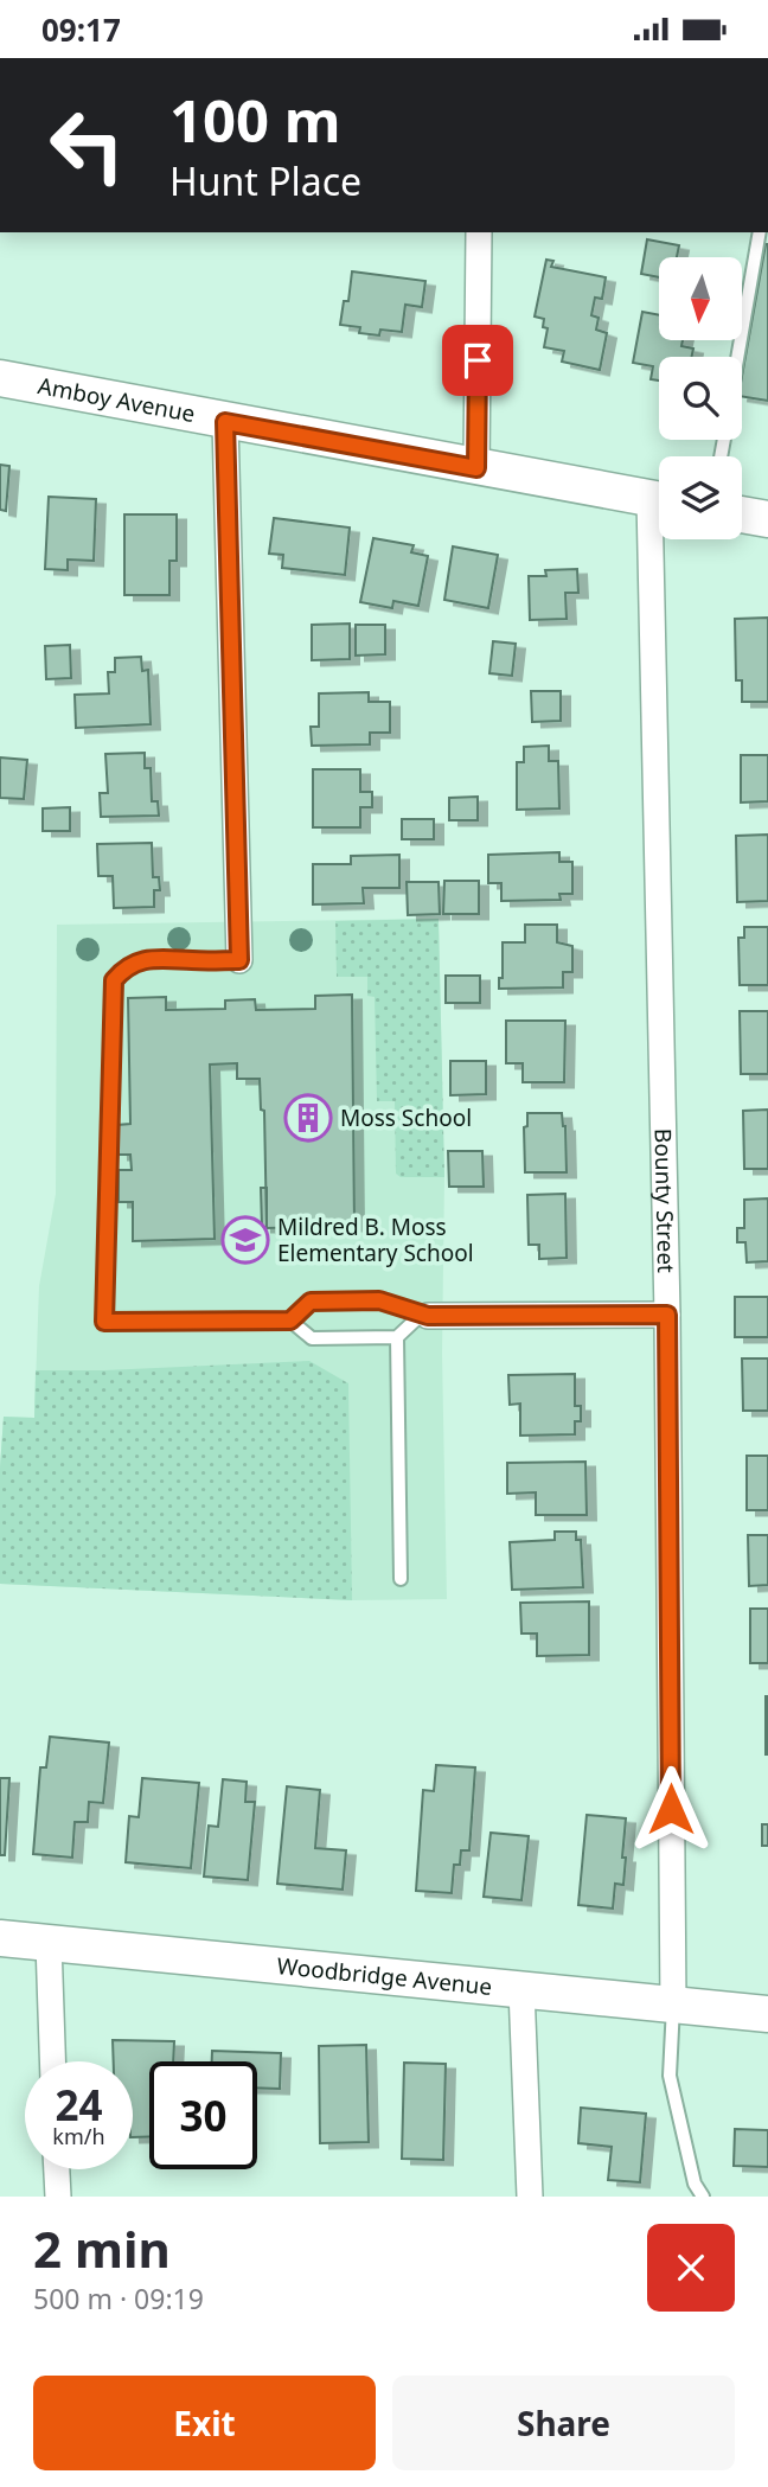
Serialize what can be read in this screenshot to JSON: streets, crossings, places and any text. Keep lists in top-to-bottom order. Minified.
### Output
{"streets":{"street":["Amboy Avenue","Bounty Street","Woodbridge Avenue"]},"crossings":[["Bounty Street","Woodbridge Avenue"]],"places":{"building":["Moss School"],"school or university":["Mildred B. Moss Elementary School"]},"north":"bottom","page":{"status":"09:17","turn":["100 m","Hunt Place"],"speed":"24 km/h","limit":"30","heading":["2 min","500 m · 09:19"],"buttons":["Exit","Share"]}}
